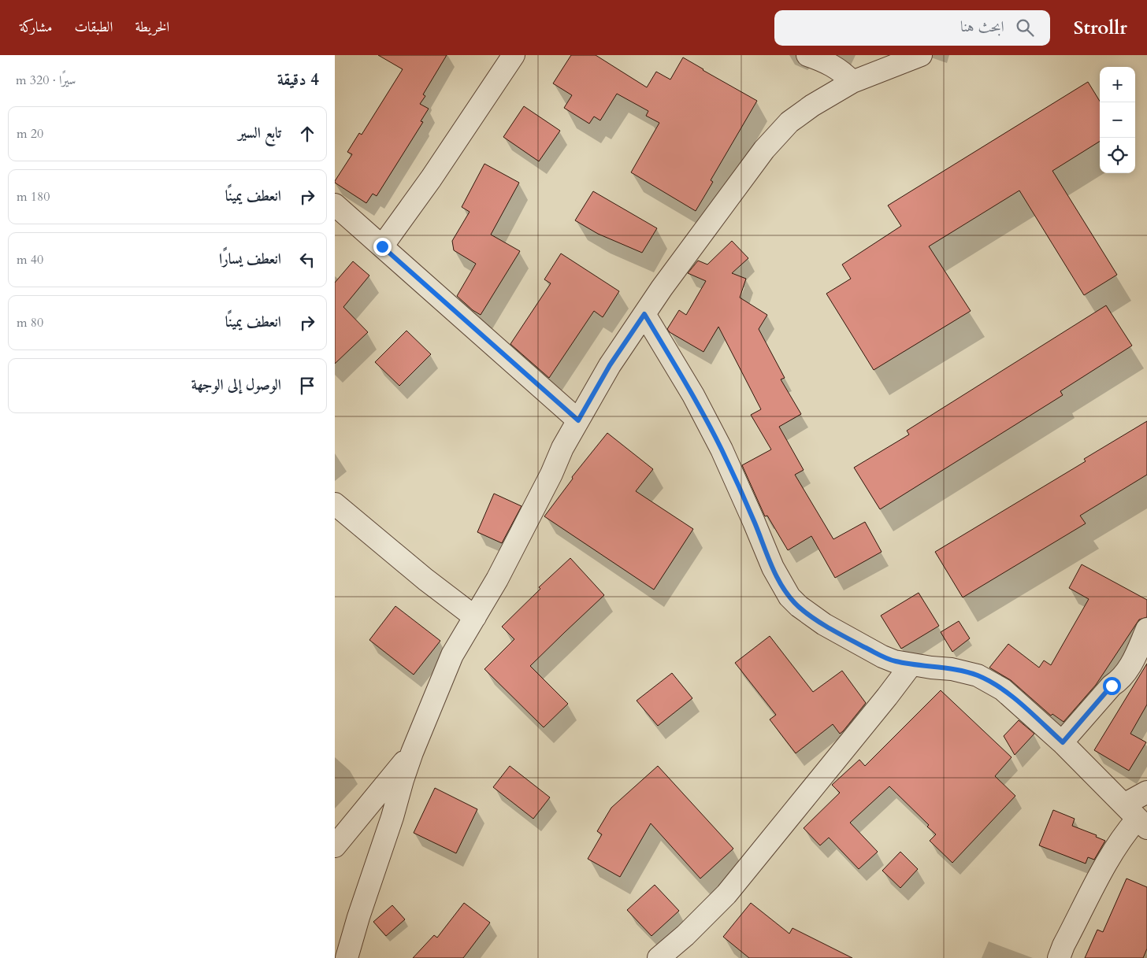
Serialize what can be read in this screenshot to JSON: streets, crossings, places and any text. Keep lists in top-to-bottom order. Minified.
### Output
{"page":{"header":"Strollr","search":"ابحث هنا","nav":["الخريطة","الطبقات","مشاركة"],"heading":["4 دقيقة","سيرًا · 320 m"],"map_buttons":["+","−"],"list":[["تابع السير","20 m"],["انعطف يمينًا","180 m"],["انعطف يسارًا","40 m"],["انعطف يمينًا","80 m"],"الوصول إلى الوجهة"]}}
